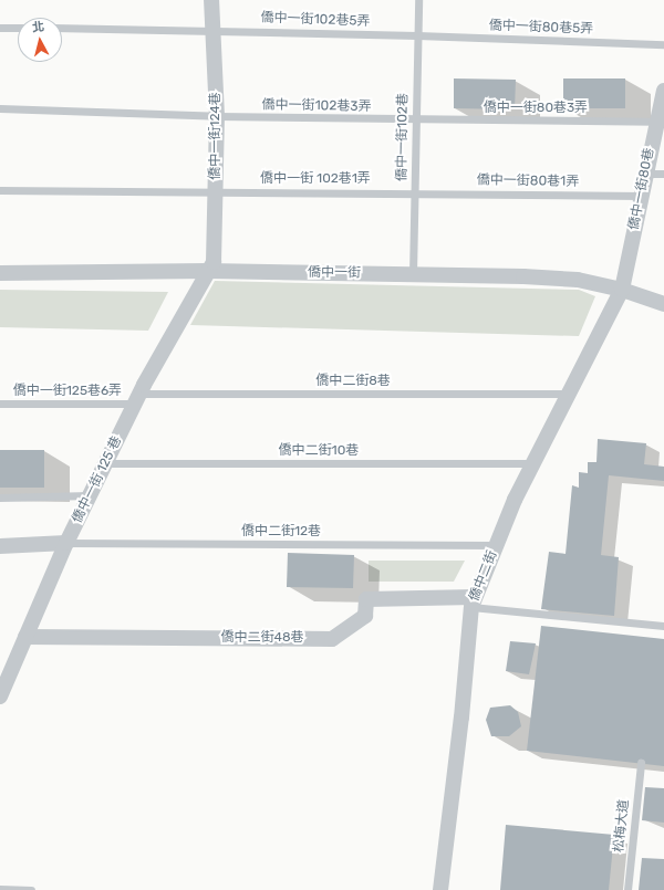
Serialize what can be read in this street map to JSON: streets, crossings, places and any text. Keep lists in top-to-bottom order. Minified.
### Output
{"streets":{"street":["僑中一街124巷","僑中一街80巷","僑中一街","僑中一街 125 巷","僑中二街","僑中二街48巷"],"lane":["僑中一街102巷5弄","僑中一街80巷5弄","僑中一街102巷3弄","僑中一街80巷3弄","僑中一街102巷","僑中一街 102巷1弄","僑中一街80巷1弄","僑中二街8巷","僑中一街125巷6弄","僑中二街10巷","僑中二街12巷","松梅大道"]},"crossings":[["僑中一街102巷5弄","僑中一街80巷5弄"],["僑中一街102巷5弄","僑中一街124巷"],["僑中一街102巷5弄","僑中一街102巷"],["僑中一街80巷5弄","僑中一街102巷"],["僑中一街102巷3弄","僑中一街80巷3弄"],["僑中一街102巷3弄","僑中一街124巷"],["僑中一街102巷3弄","僑中一街102巷"],["僑中一街80巷3弄","僑中一街102巷"],["僑中一街80巷3弄","僑中一街80巷"],["僑中一街124巷","僑中一街 102巷1弄"],["僑中一街124巷","僑中一街"],["僑中一街124巷","僑中一街 125 巷"],["僑中一街102巷","僑中一街 102巷1弄"],["僑中一街102巷","僑中一街80巷1弄"],["僑中一街102巷","僑中一街"],["僑中一街 102巷1弄","僑中一街80巷1弄"],["僑中一街80巷1弄","僑中一街80巷"],["僑中一街80巷","僑中一街"],["僑中一街80巷","僑中二街"],["僑中一街","僑中一街 125 巷"],["僑中一街","僑中二街"],["僑中二街8巷","僑中一街125巷6弄"],["僑中二街8巷","僑中一街 125 巷"],["僑中二街8巷","僑中二街"],["僑中一街125巷6弄","僑中一街 125 巷"],["僑中二街10巷","僑中一街 125 巷"],["僑中二街10巷","僑中二街"],["僑中一街 125 巷","僑中二街12巷"],["僑中一街 125 巷","僑中二街48巷"],["僑中二街12巷","僑中二街"],["僑中二街","僑中二街48巷"]],"north":"top"}
